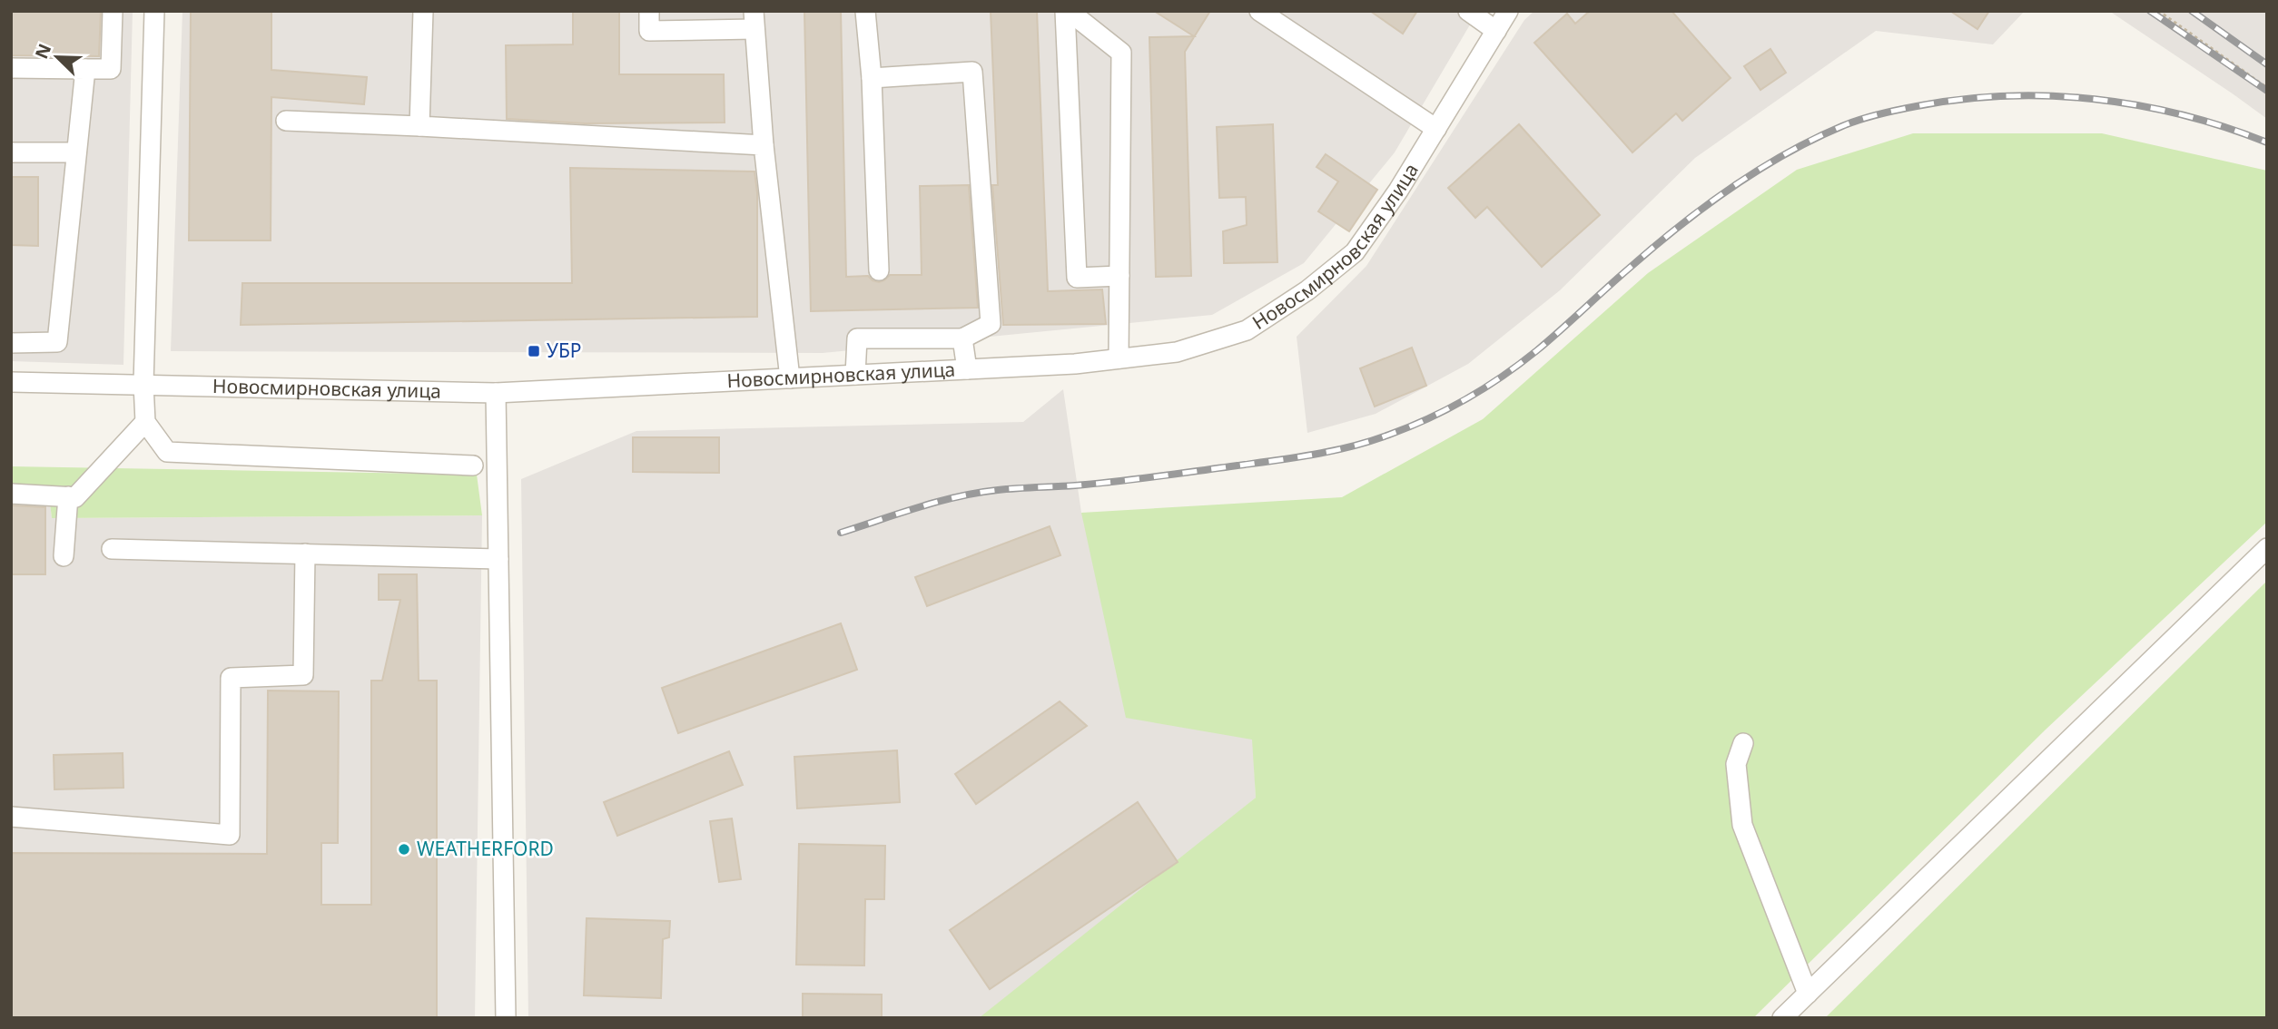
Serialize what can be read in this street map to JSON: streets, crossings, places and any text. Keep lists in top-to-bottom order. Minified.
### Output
{"streets":{"street":["Новосмирновская улица"]},"places":{"transit":["УБР"],"other":["WEATHERFORD"]},"north":"top left"}
